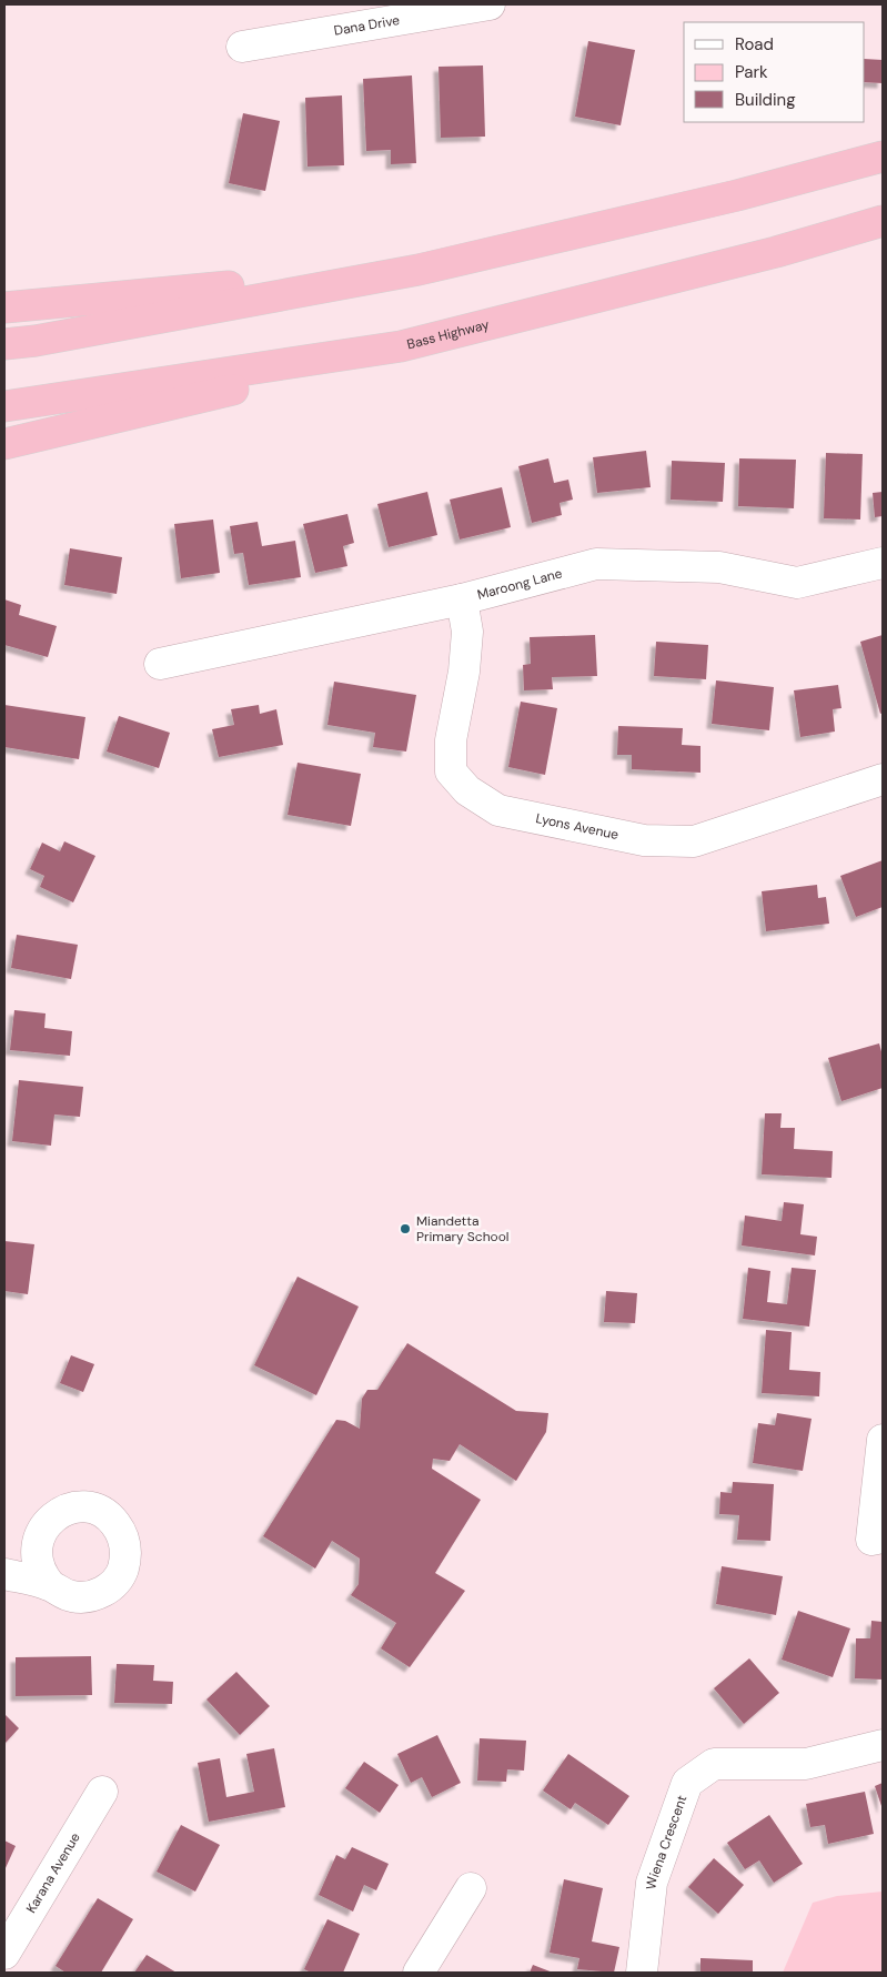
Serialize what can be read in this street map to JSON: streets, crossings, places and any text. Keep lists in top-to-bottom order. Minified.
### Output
{"streets":{"highway":["Bass Highway"],"street":["Dana Drive","Maroong Lane","Lyons Avenue","Wiena Crescent","Karana Avenue"]},"crossings":[["Maroong Lane","Lyons Avenue"]],"places":["Miandetta Primary School"],"legend":["Road","Park","Building"]}
